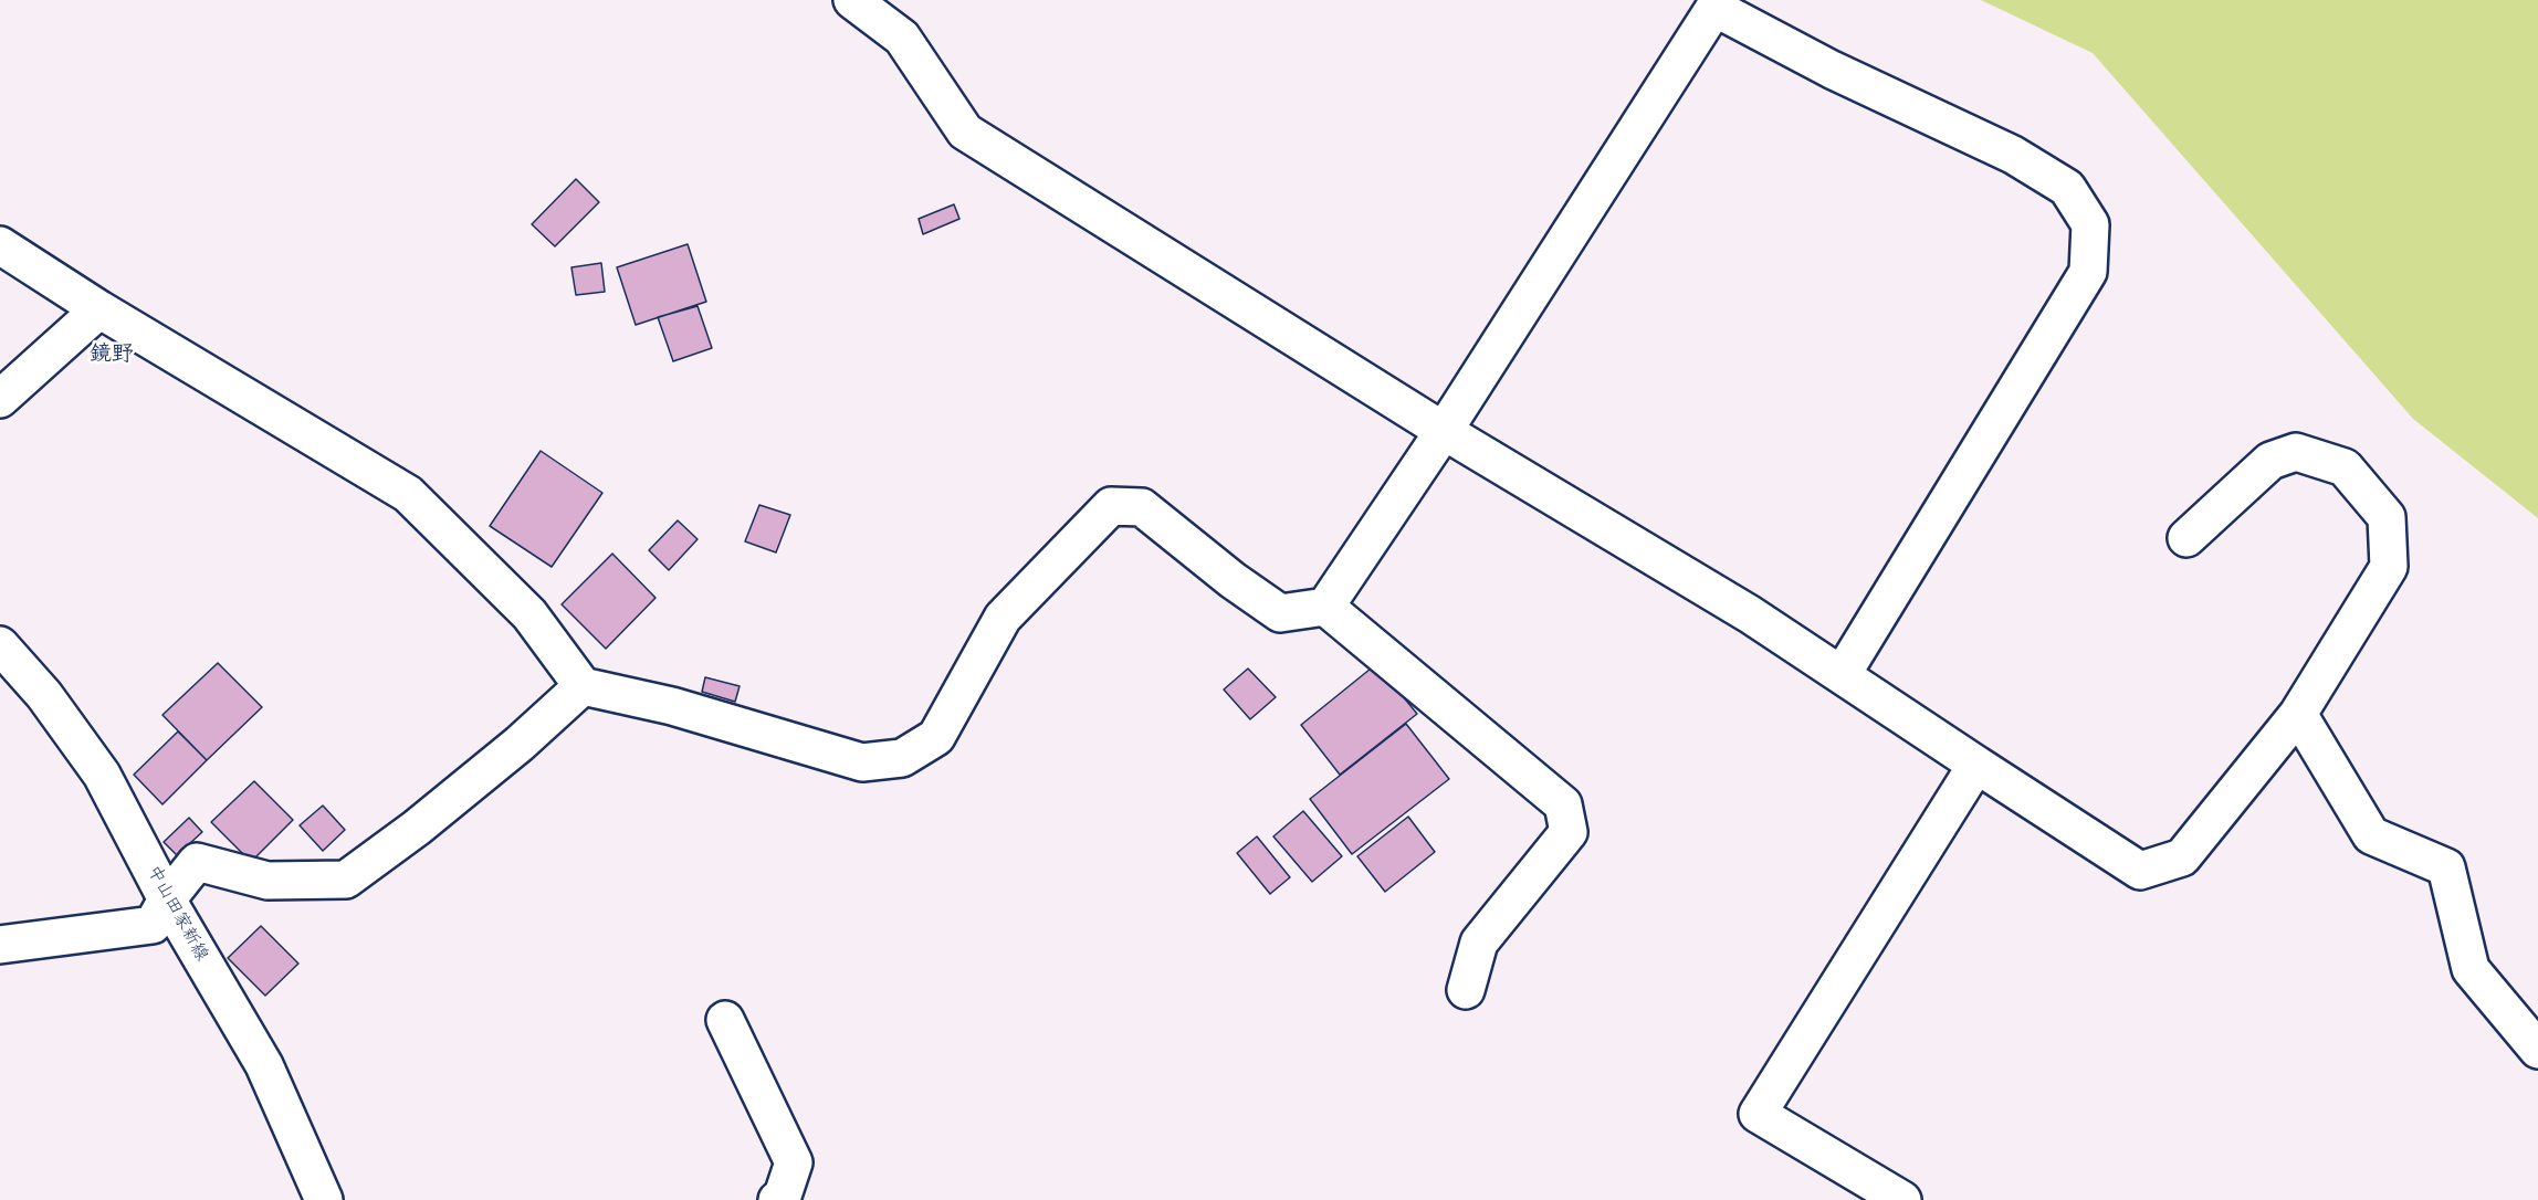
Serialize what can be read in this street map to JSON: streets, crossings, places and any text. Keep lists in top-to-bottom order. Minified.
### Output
{"streets":{"street":["中山田家新線"]},"districts":["鏡野"]}
